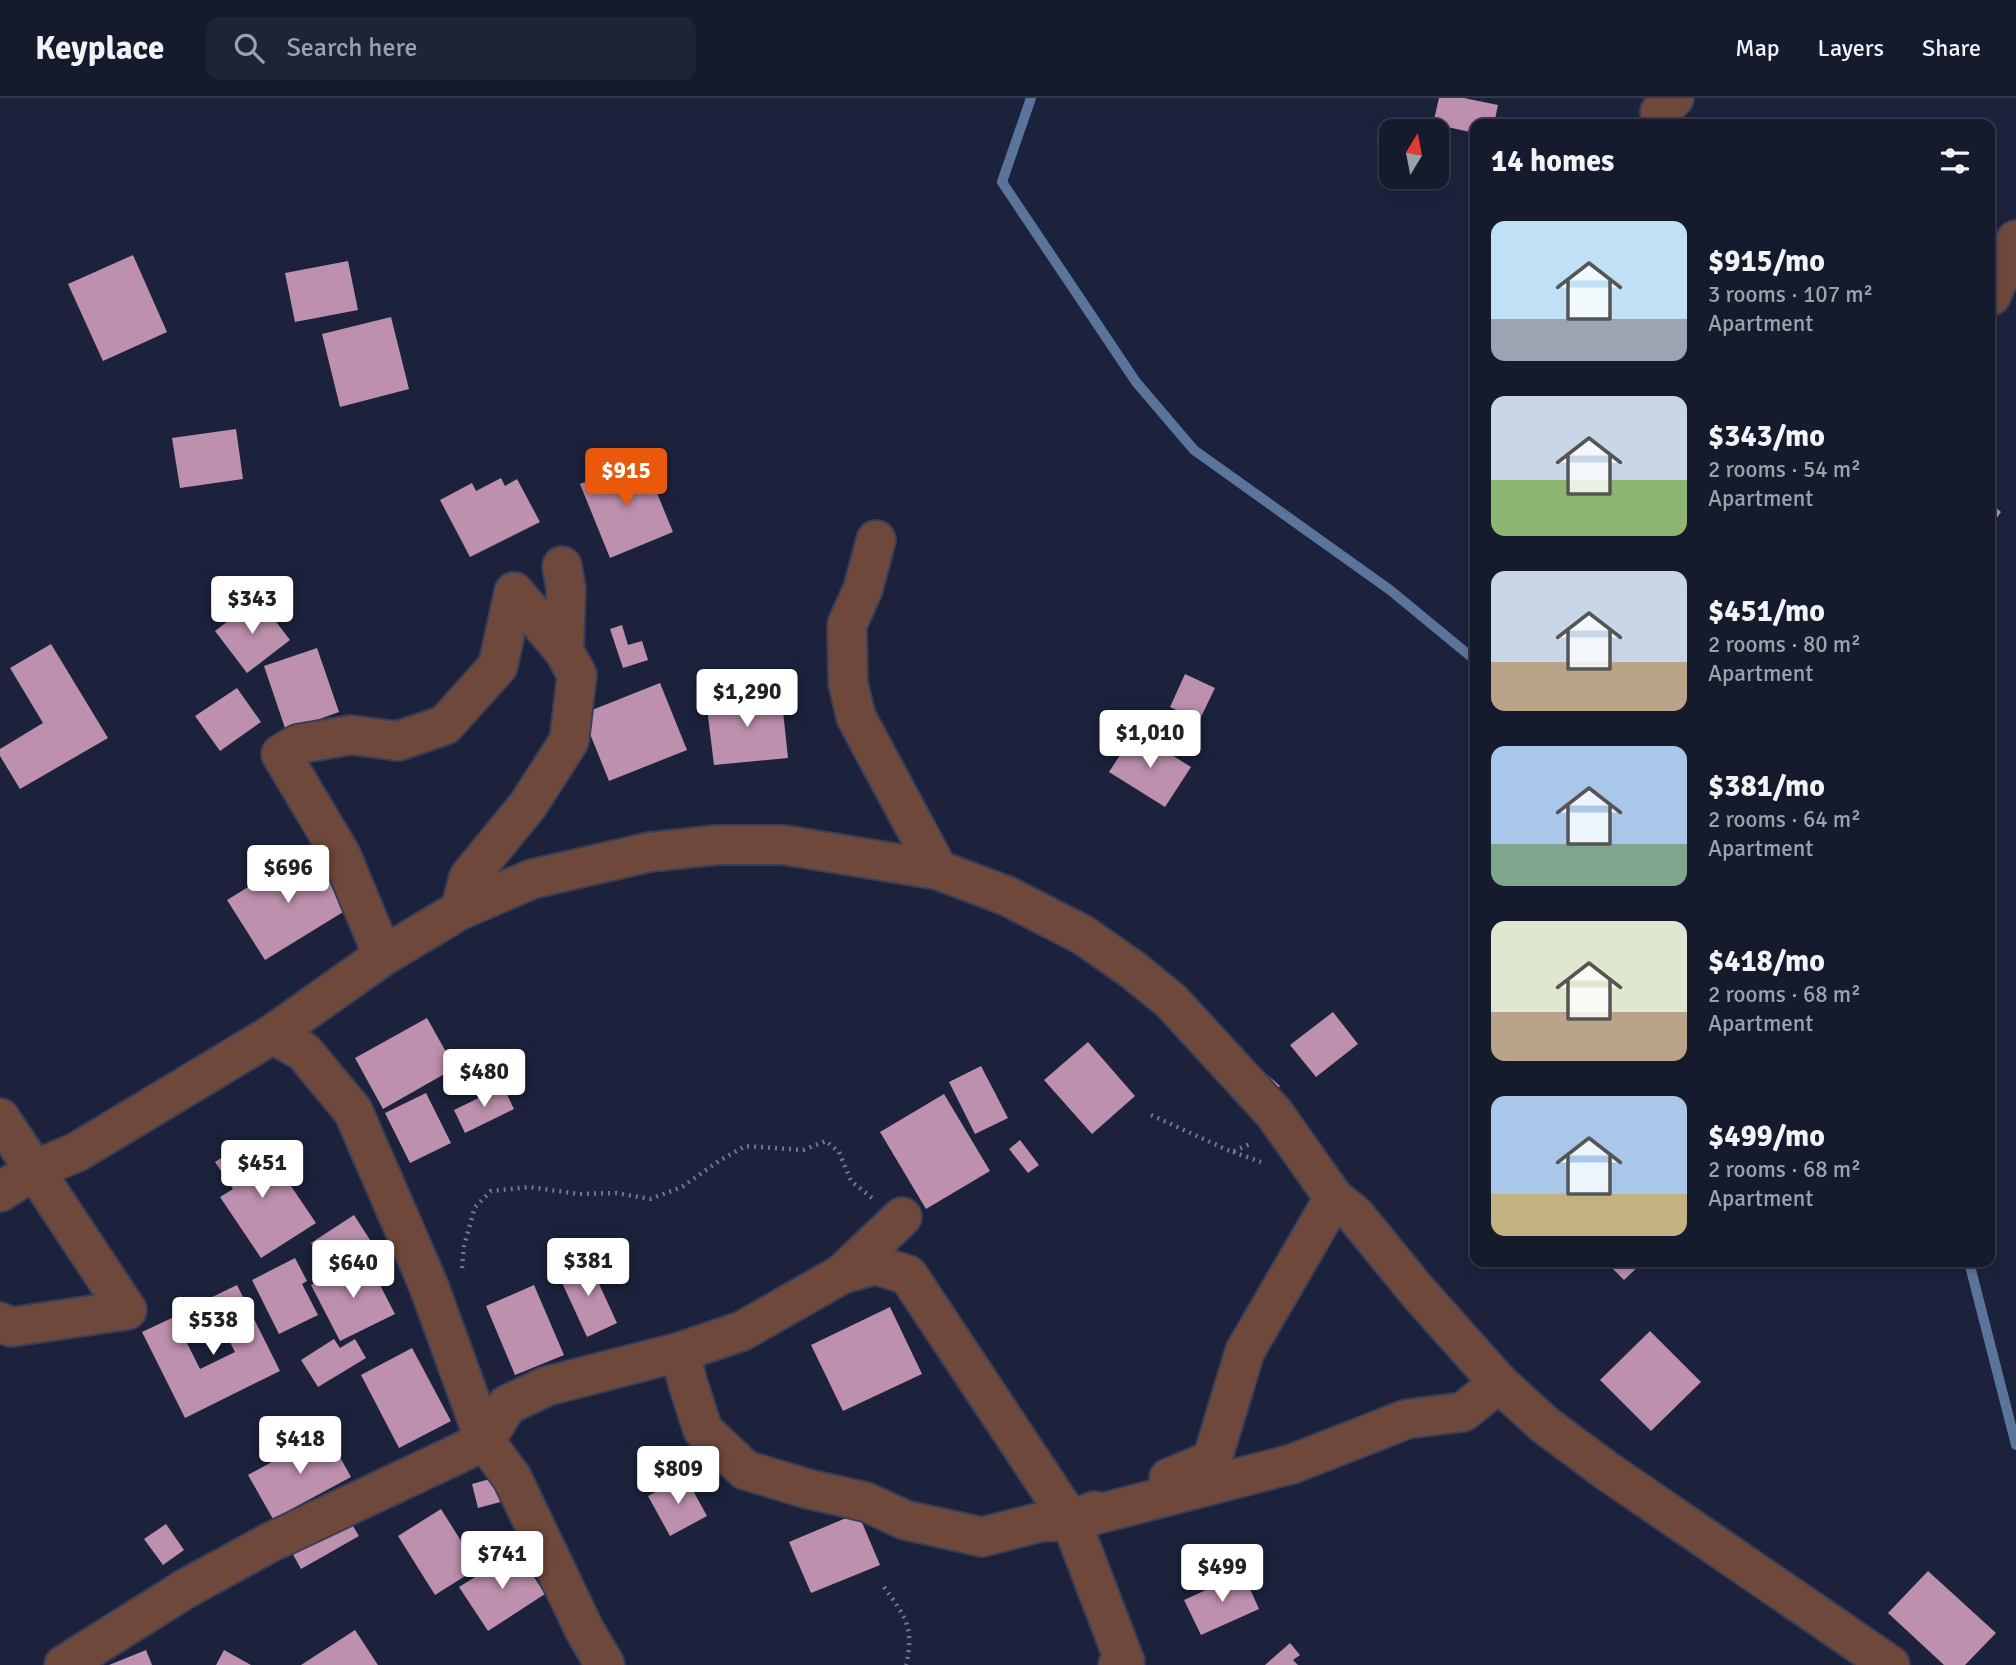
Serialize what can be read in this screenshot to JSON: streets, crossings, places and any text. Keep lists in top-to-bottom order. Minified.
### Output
{"north":"top","page":{"header":"Keyplace","search":"Search here","nav":["Map","Layers","Share"],"heading":"14 homes","list":[{"name":"$915/mo","note":"3 rooms · 107 m² · Apartment"},{"name":"$343/mo","note":"2 rooms · 54 m² · Apartment"},{"name":"$451/mo","note":"2 rooms · 80 m² · Apartment"},{"name":"$381/mo","note":"2 rooms · 64 m² · Apartment"},{"name":"$418/mo","note":"2 rooms · 68 m² · Apartment"},{"name":"$499/mo","note":"2 rooms · 68 m² · Apartment"}],"price":["$915","$343","$1,290","$1,010","$696","$480","$451","$381","$640","$538","$418","$809","$741","$499"]}}
